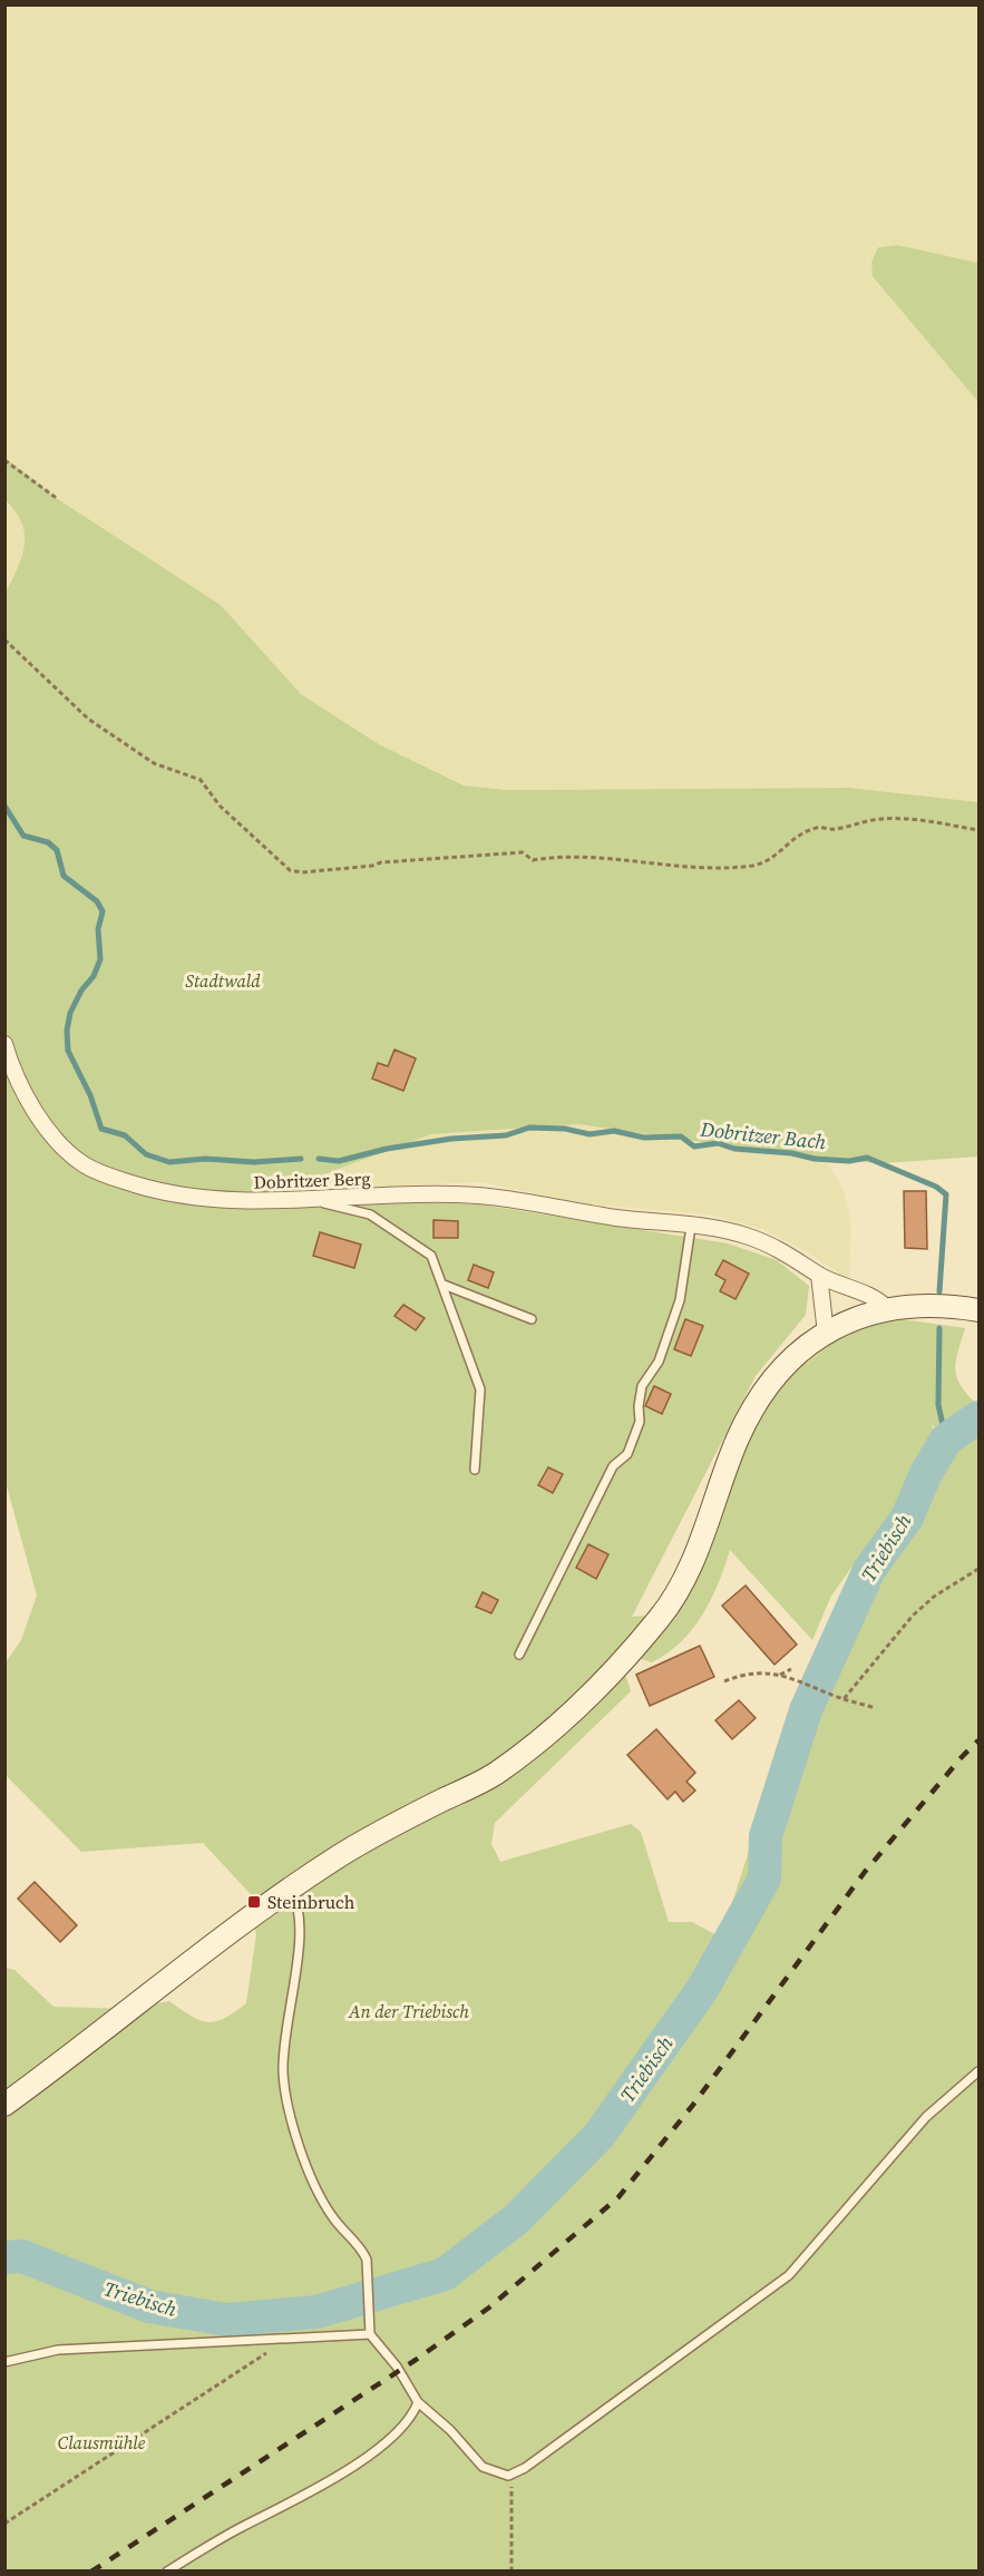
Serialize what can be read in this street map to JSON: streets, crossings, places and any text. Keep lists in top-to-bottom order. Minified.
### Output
{"streets":{"street":["Dobritzer Berg"]},"water":["Dobritzer Bach","Triebisch"],"parks":["Stadtwald","An der Triebisch","Clausmühle"],"places":{"transit":["Steinbruch"]}}
